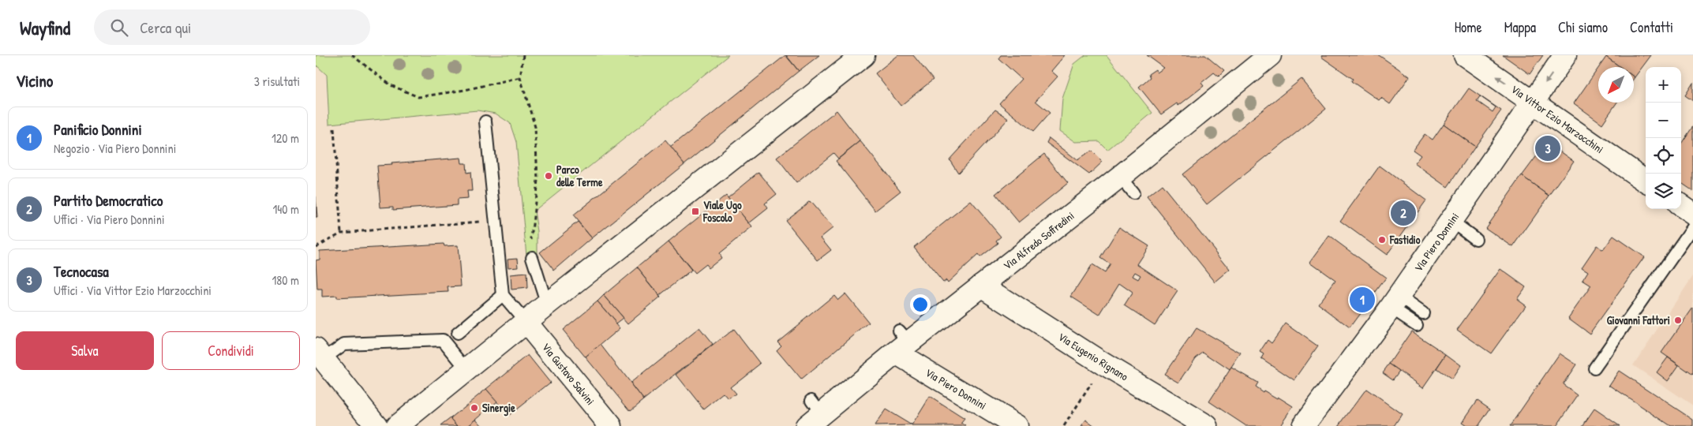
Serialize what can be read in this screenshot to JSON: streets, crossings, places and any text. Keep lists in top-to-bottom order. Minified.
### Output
{"streets":{"street":["Via Vittor Ezio Marzocchini","Via Alfredo Soffredini","Via Piero Donnini","Via Eugenio Rignano","Via Gustavo Salvini"]},"crossings":[["Via Vittor Ezio Marzocchini","Via Piero Donnini"],["Via Alfredo Soffredini","Via Piero Donnini"],["Via Alfredo Soffredini","Via Eugenio Rignano"]],"one_way":["Via Vittor Ezio Marzocchini"],"places":{"other":["Parco delle Terme","Fastidio","Giovanni Fattori","Sinergie"],"transit":["Viale Ugo Foscolo"]},"north":"bottom left","page":{"header":"Wayfind","search":"Cerca qui","nav":["Home","Mappa","Chi siamo","Contatti"],"heading":["Vicino","3 risultati"],"map_buttons":["+","−"],"list":[{"mark":"1","name":"Panificio Donnini","note":"Negozio · Via Piero Donnini","value":"120 m"},{"mark":"2","name":"Partito Democratico","note":"Uffici · Via Piero Donnini","value":"140 m"},{"mark":"3","name":"Tecnocasa","note":"Uffici · Via Vittor Ezio Marzocchini","value":"180 m"}],"pins":["3","2","1"],"buttons":["Salva","Condividi"]}}
